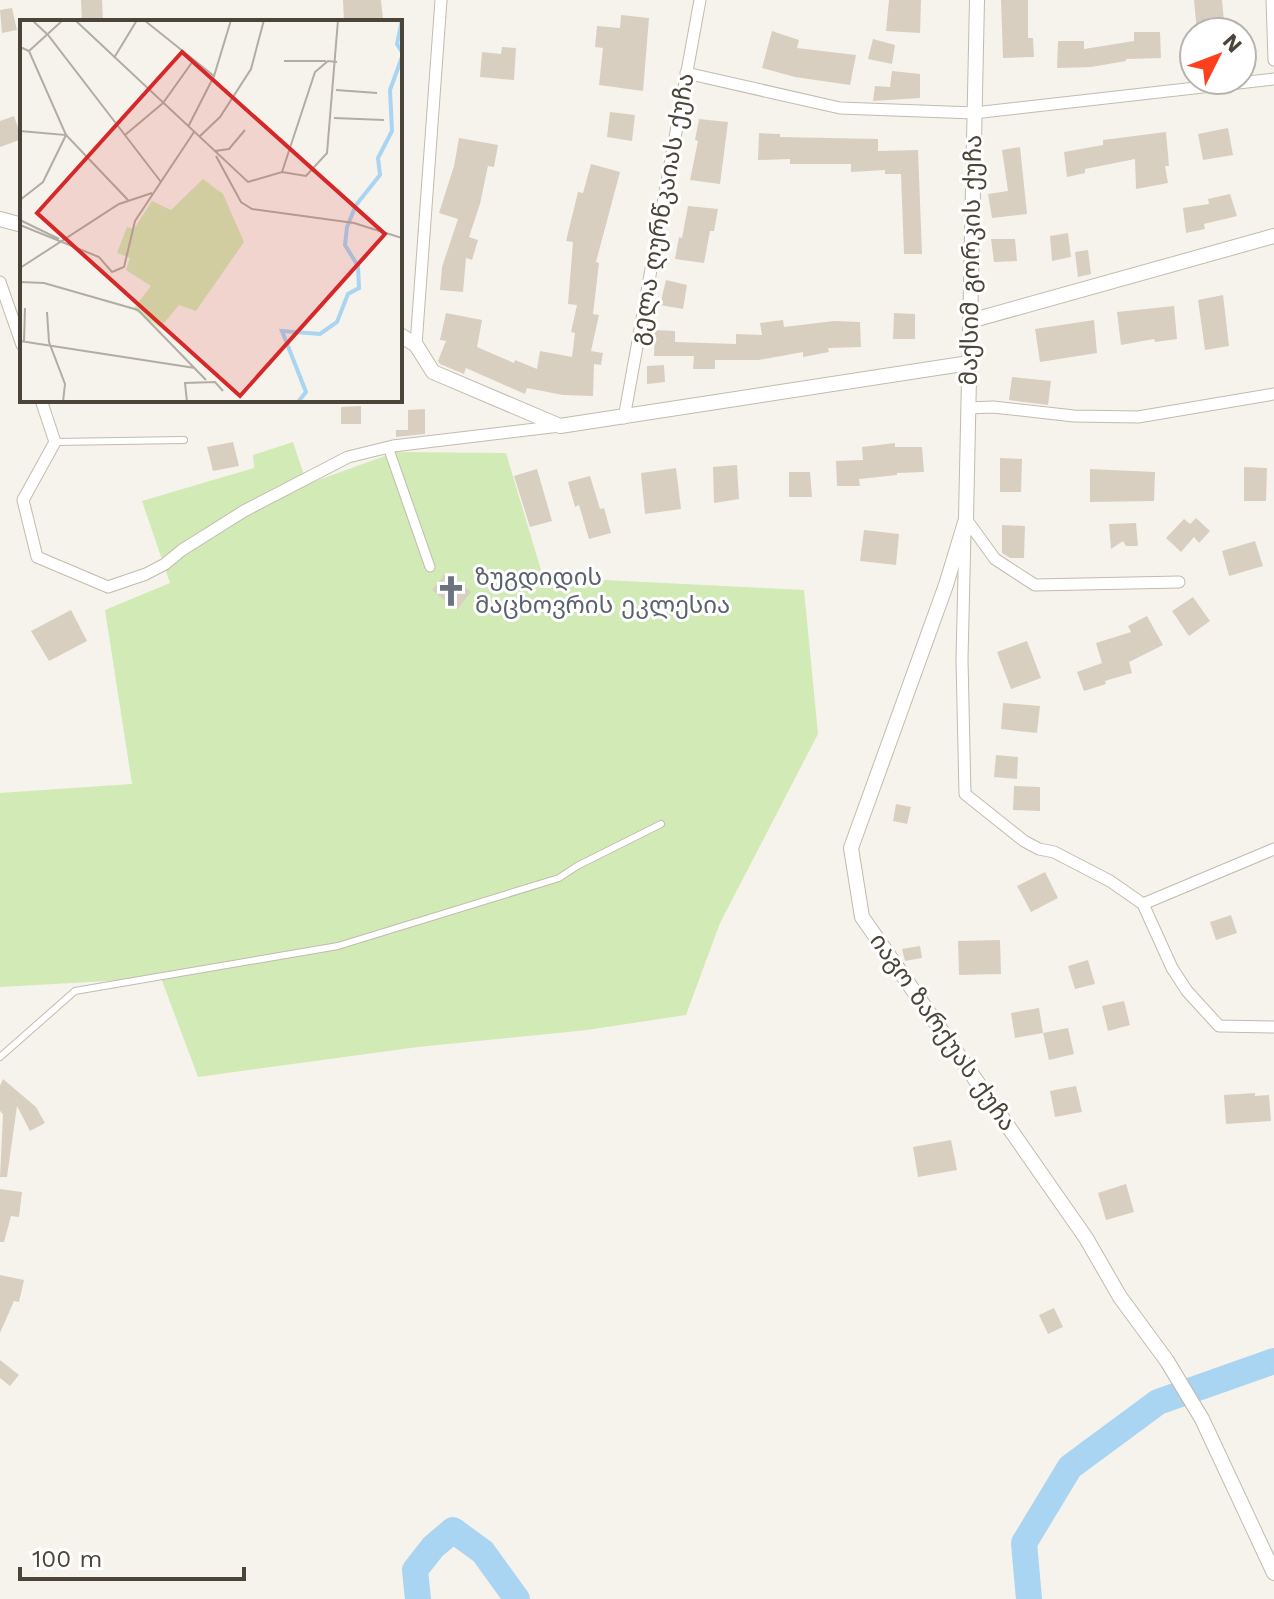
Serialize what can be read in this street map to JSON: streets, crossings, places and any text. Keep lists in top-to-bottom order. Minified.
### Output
{"streets":{"street":["გელა ღურწკაიას ქუჩა","მაქსიმ გორკის ქუჩა","იაგო ზარქუას ქუჩა"]},"crossings":[["მაქსიმ გორკის ქუჩა","იაგო ზარქუას ქუჩა"]],"places":{"church":["ზუგდიდის მაცხოვრის ეკლესია"]},"scale_bar":"100 m","north":"top right"}
